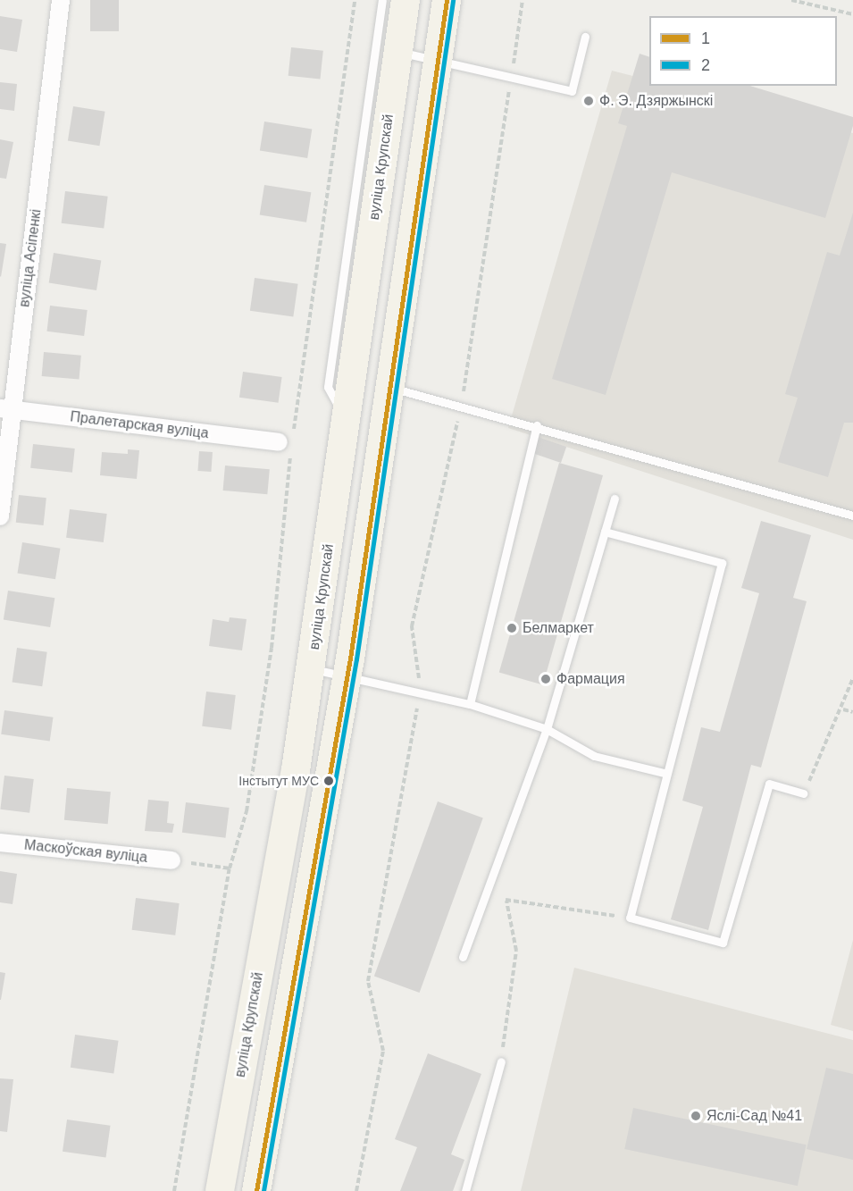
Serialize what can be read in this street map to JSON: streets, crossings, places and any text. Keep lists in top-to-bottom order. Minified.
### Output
{"streets":{"main road":["вуліца Крупскай"],"street":["вуліца Асіпенкі","Пралетарская вуліца","Маскоўская вуліца"]},"crossings":[["вуліца Асіпенкі","Пралетарская вуліца"]],"places":["Ф. Э. Дзяржынскі","Белмаркет","Фармация","Інстытут МУС","Яслі-Сад №41"],"lines":["transit line 1","transit line 2"],"legend":["1","2"]}
